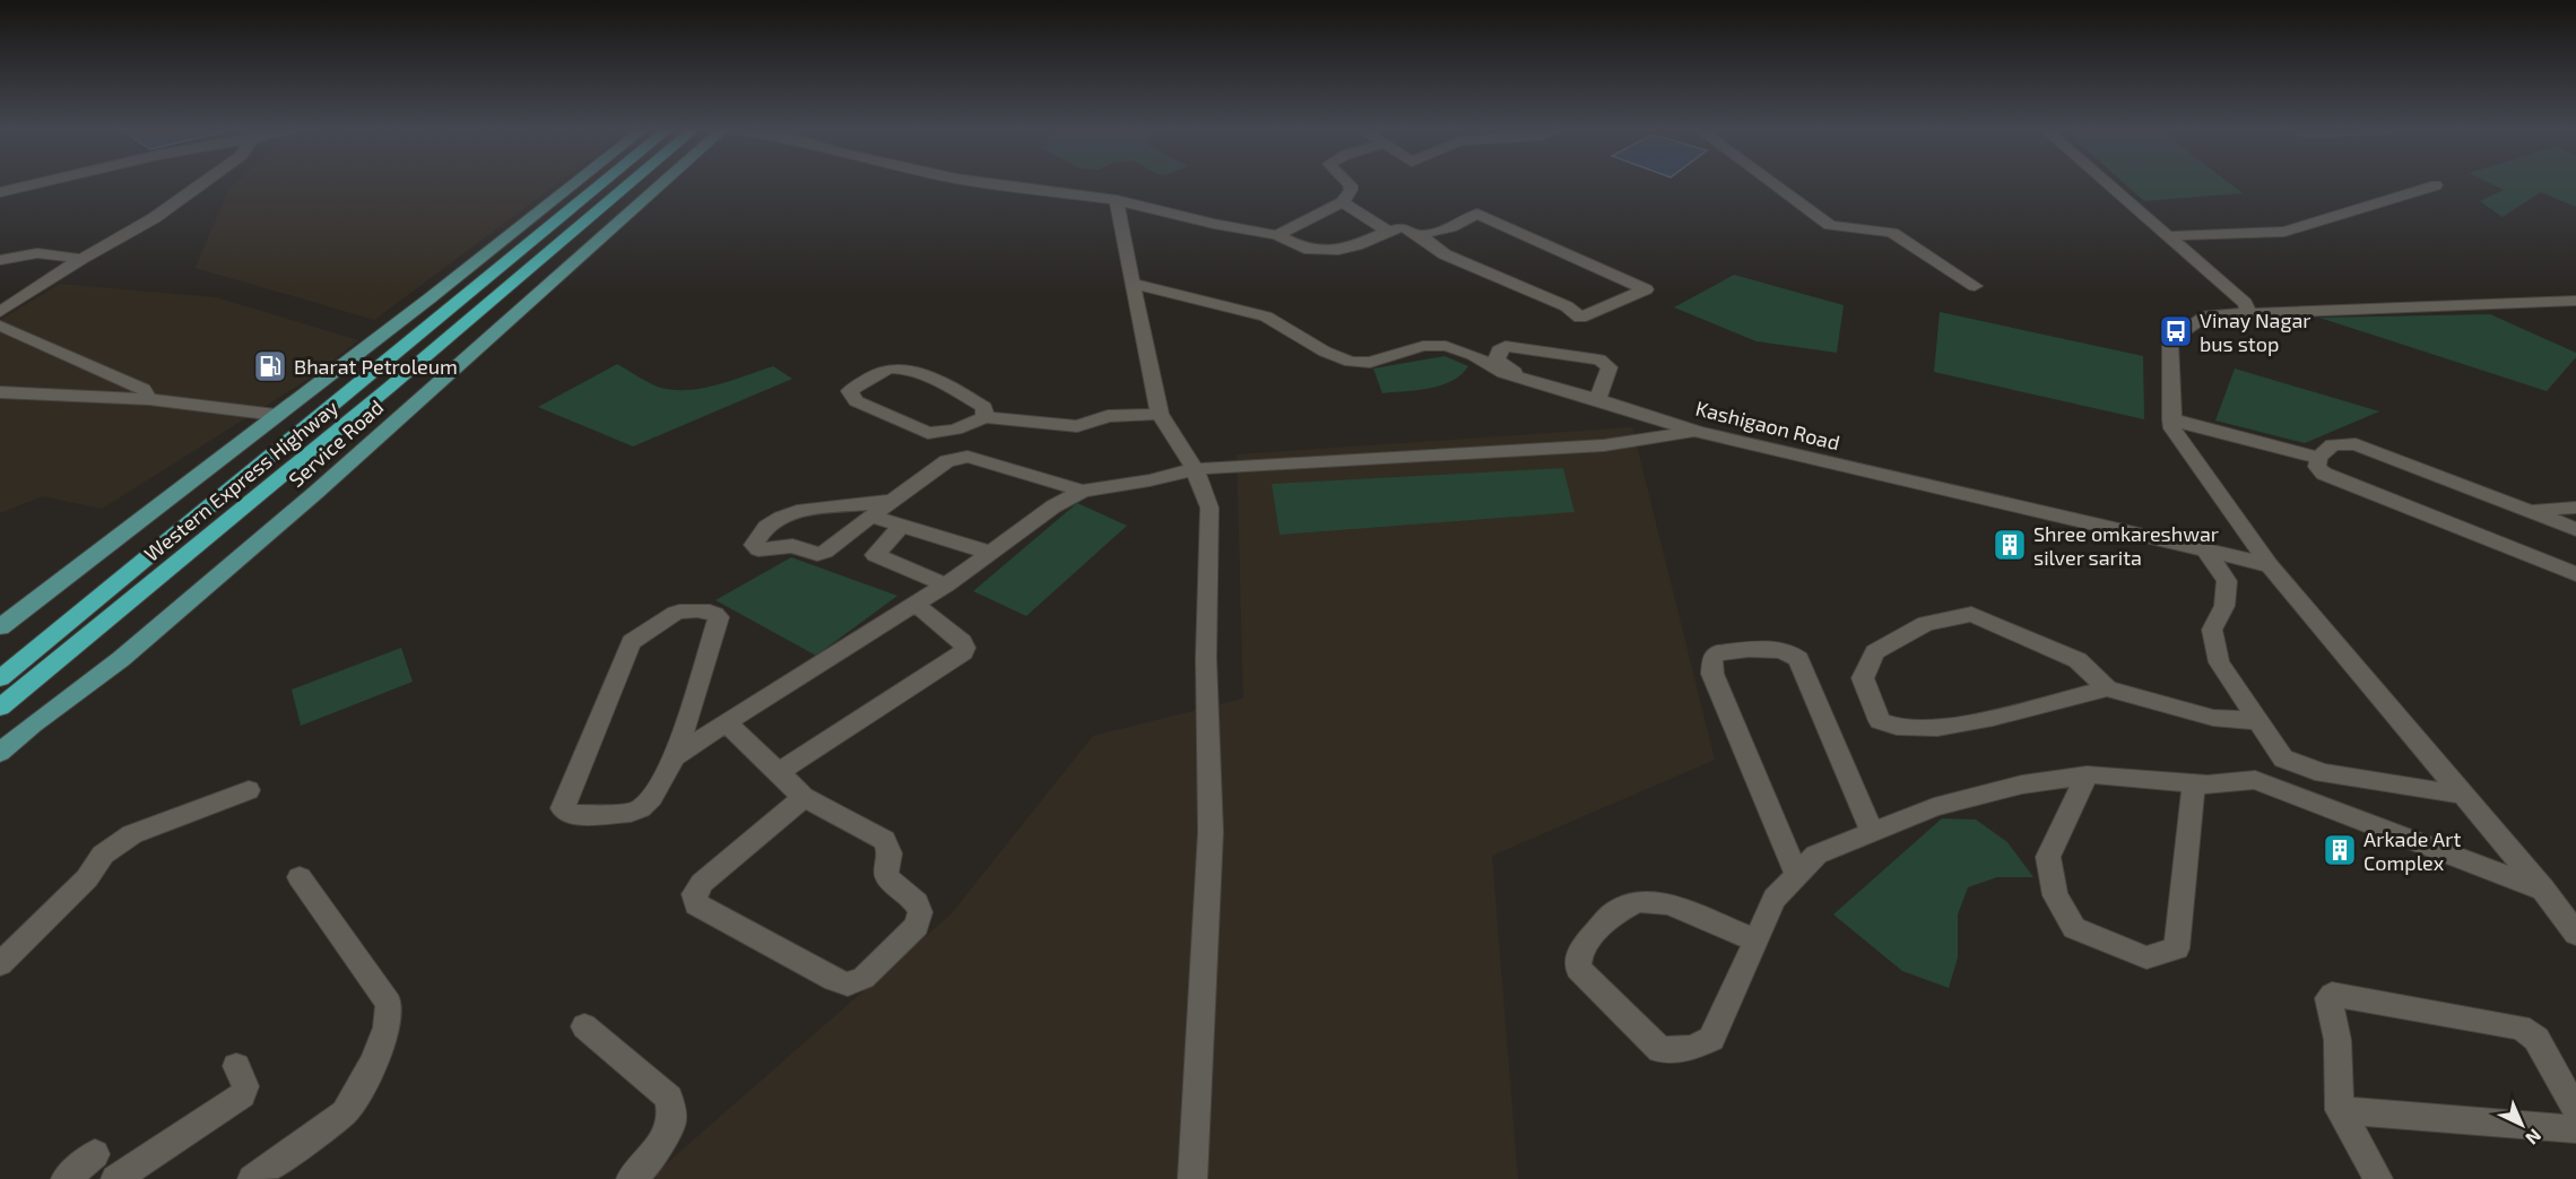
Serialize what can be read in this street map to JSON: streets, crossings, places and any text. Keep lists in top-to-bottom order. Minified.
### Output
{"streets":{"highway":["Western Express Highway"],"main road":["Service Road"],"street":["Kashigaon Road"]},"places":{"bus stop":["Vinay Nagar bus stop"],"fuel station":["Bharat Petroleum"],"building":["Shree omkareshwar silver sarita","Arkade Art Complex"]},"north":"bottom right"}
